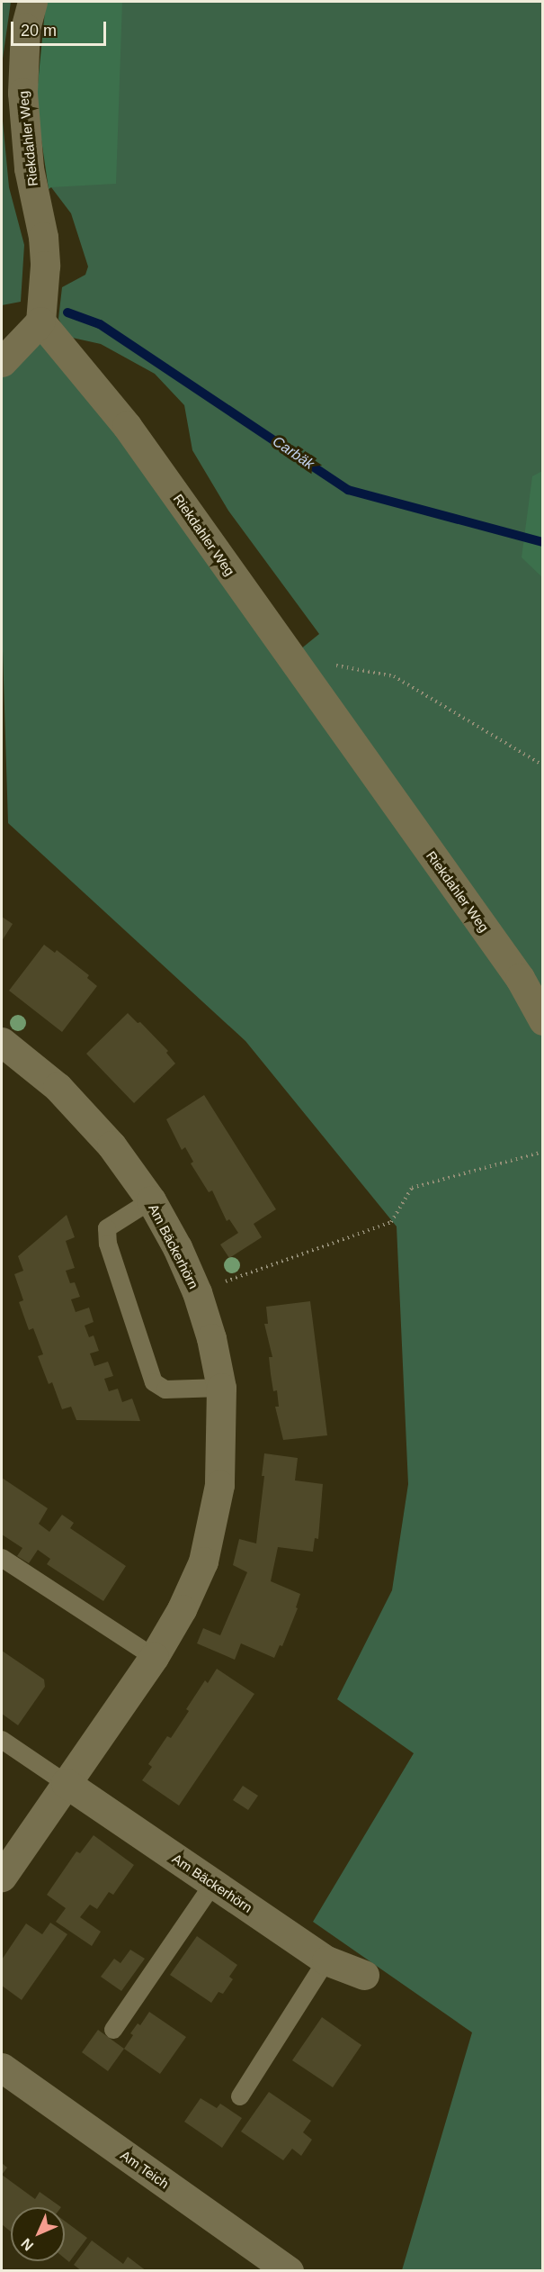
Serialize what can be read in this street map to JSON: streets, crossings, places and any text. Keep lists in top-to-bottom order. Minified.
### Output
{"streets":{"street":["Riekdahler Weg","Am Bäckerhörn","Am Teich"]},"water":["Carbäk"],"scale_bar":"20 m","north":"bottom left"}
